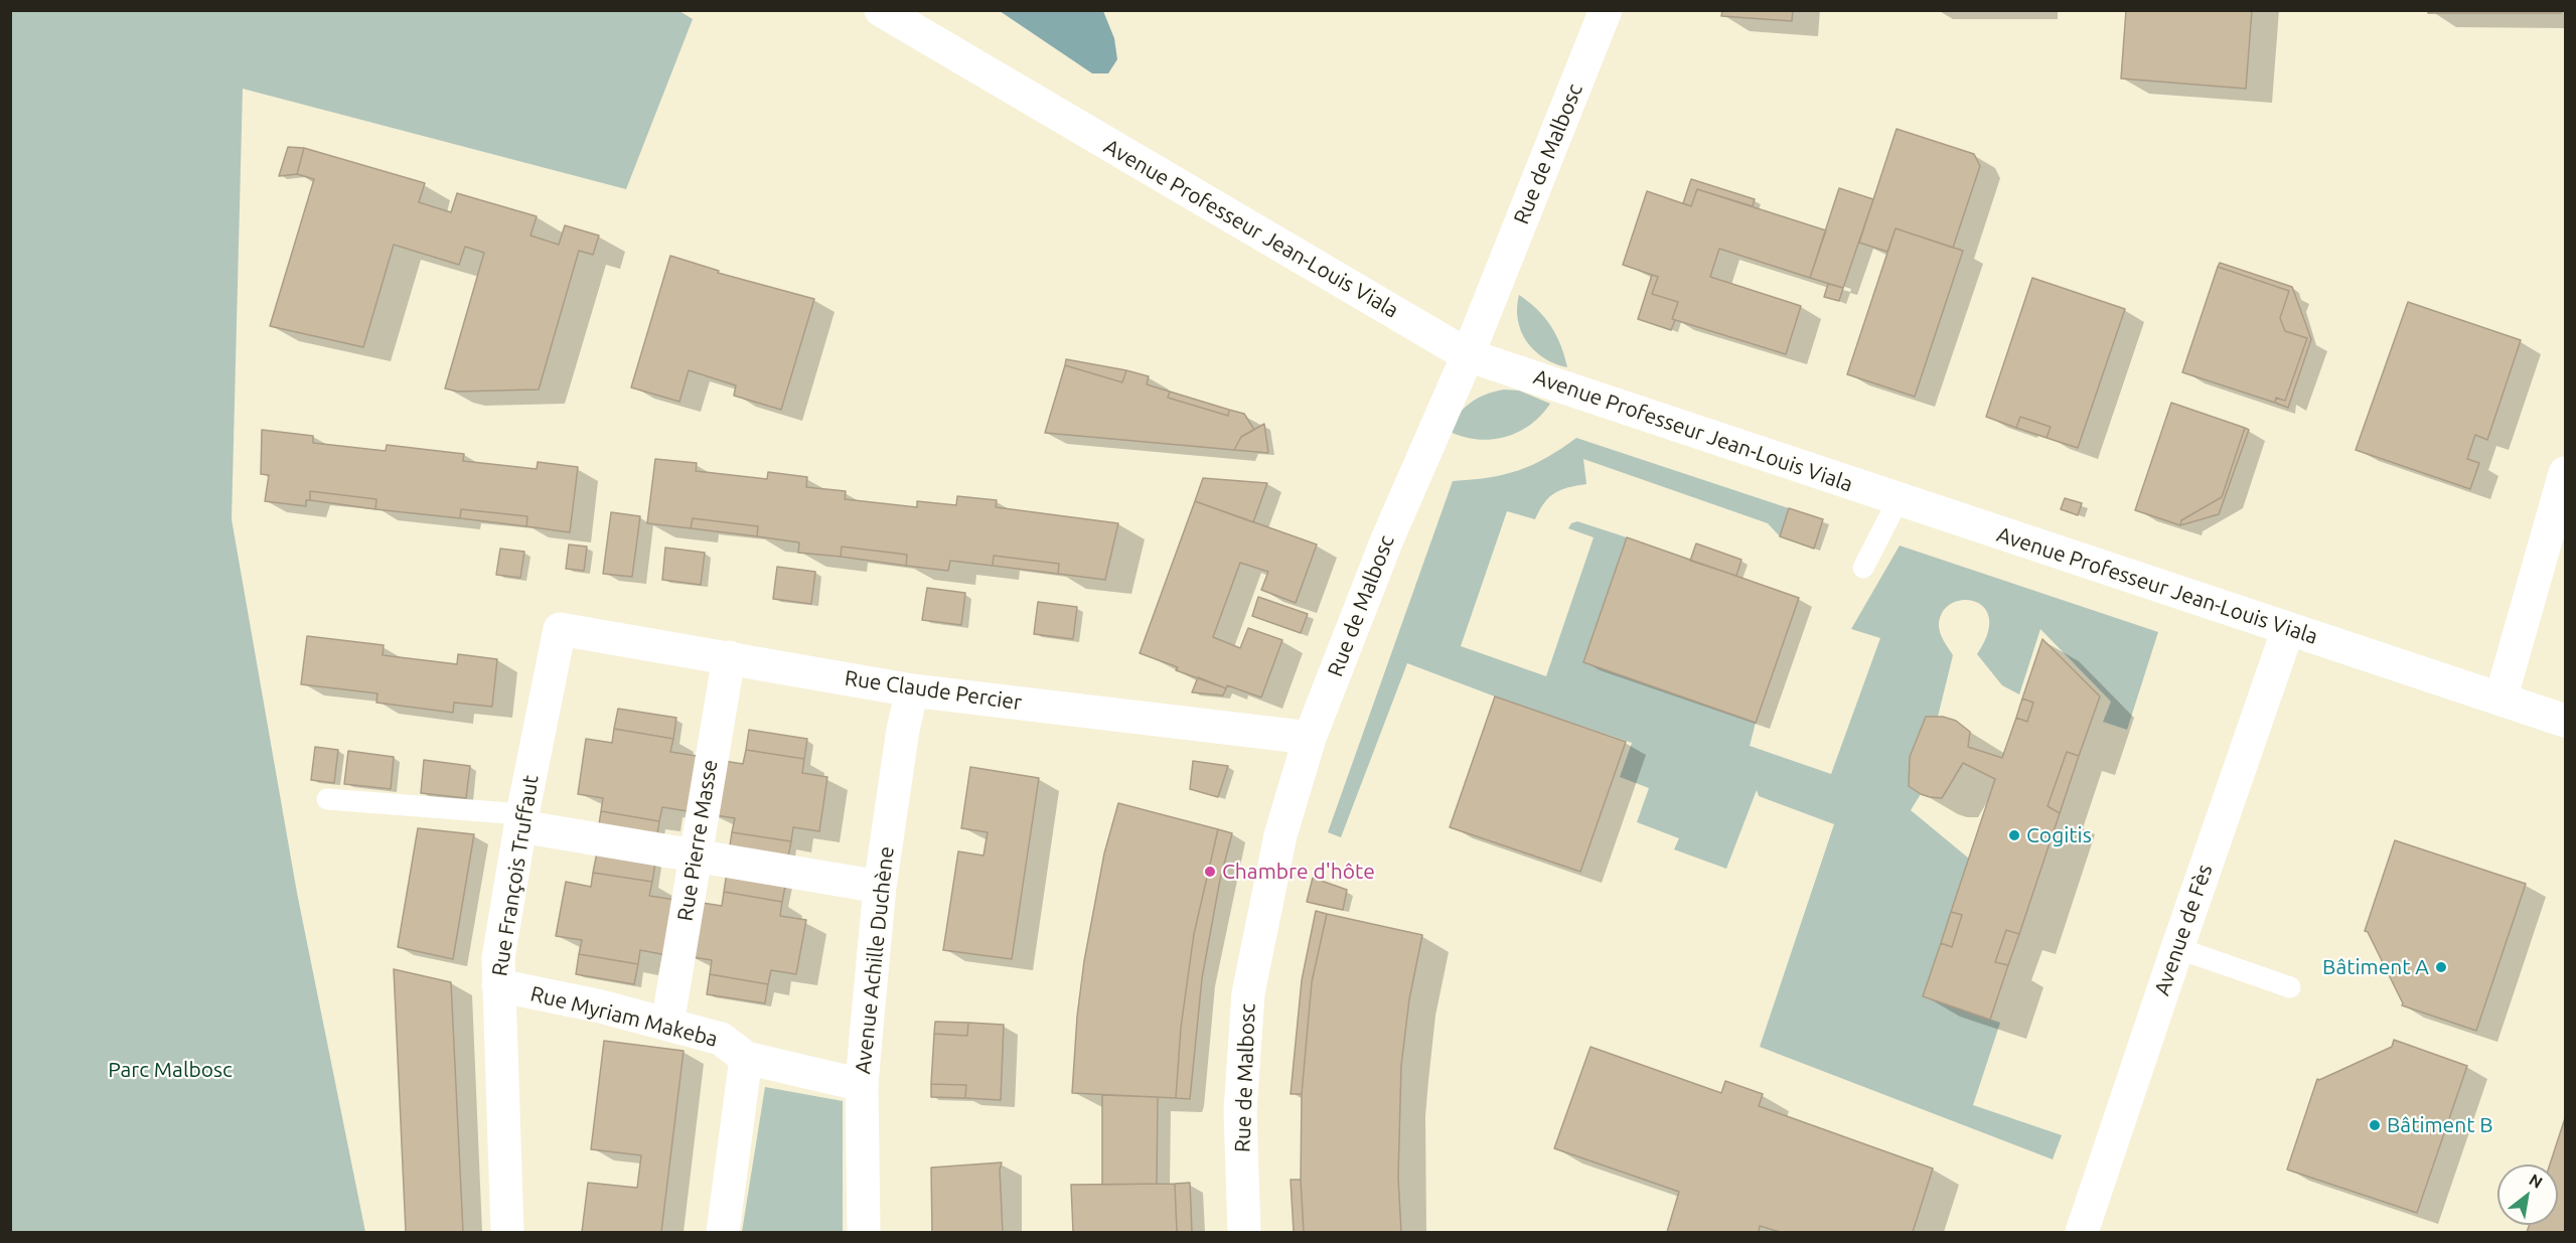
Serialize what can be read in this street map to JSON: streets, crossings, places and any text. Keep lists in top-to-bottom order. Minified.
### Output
{"streets":{"street":["Rue de Malbosc","Avenue Professeur Jean-Louis Viala","Rue Claude Percier","Rue Pierre Masse","Rue François Truffaut","Avenue de Fès","Avenue Achille Duchène","Rue Myriam Makeba"]},"crossings":[["Rue de Malbosc","Avenue Professeur Jean-Louis Viala"],["Rue de Malbosc","Rue Claude Percier"],["Avenue Professeur Jean-Louis Viala","Avenue de Fès"],["Rue Claude Percier","Rue Pierre Masse"],["Rue Claude Percier","Rue François Truffaut"],["Rue Claude Percier","Avenue Achille Duchène"],["Rue Pierre Masse","Rue Myriam Makeba"],["Rue François Truffaut","Rue Myriam Makeba"]],"parks":["Parc Malbosc"],"places":["Cogitis","Chambre d'hôte","Bâtiment A","Bâtiment B"],"north":"top right"}
